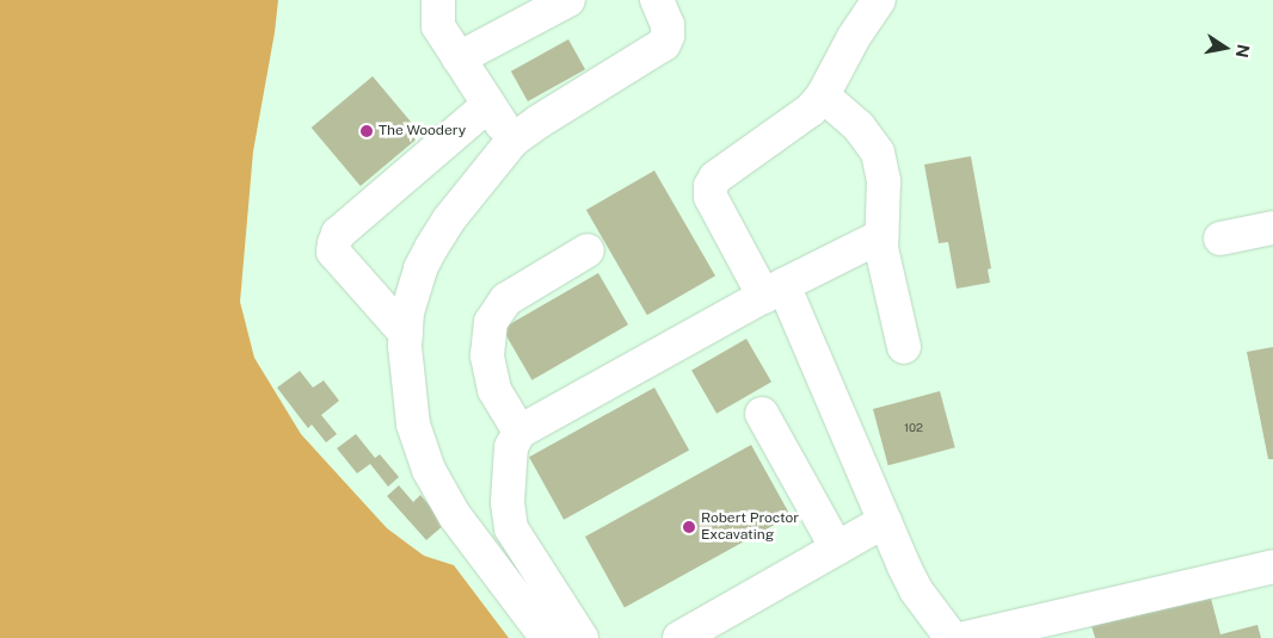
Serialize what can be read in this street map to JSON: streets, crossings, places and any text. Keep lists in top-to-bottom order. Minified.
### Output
{"places":["The Woodery","Robert Proctor Excavating"],"house_numbers":["102"],"north":"right"}
